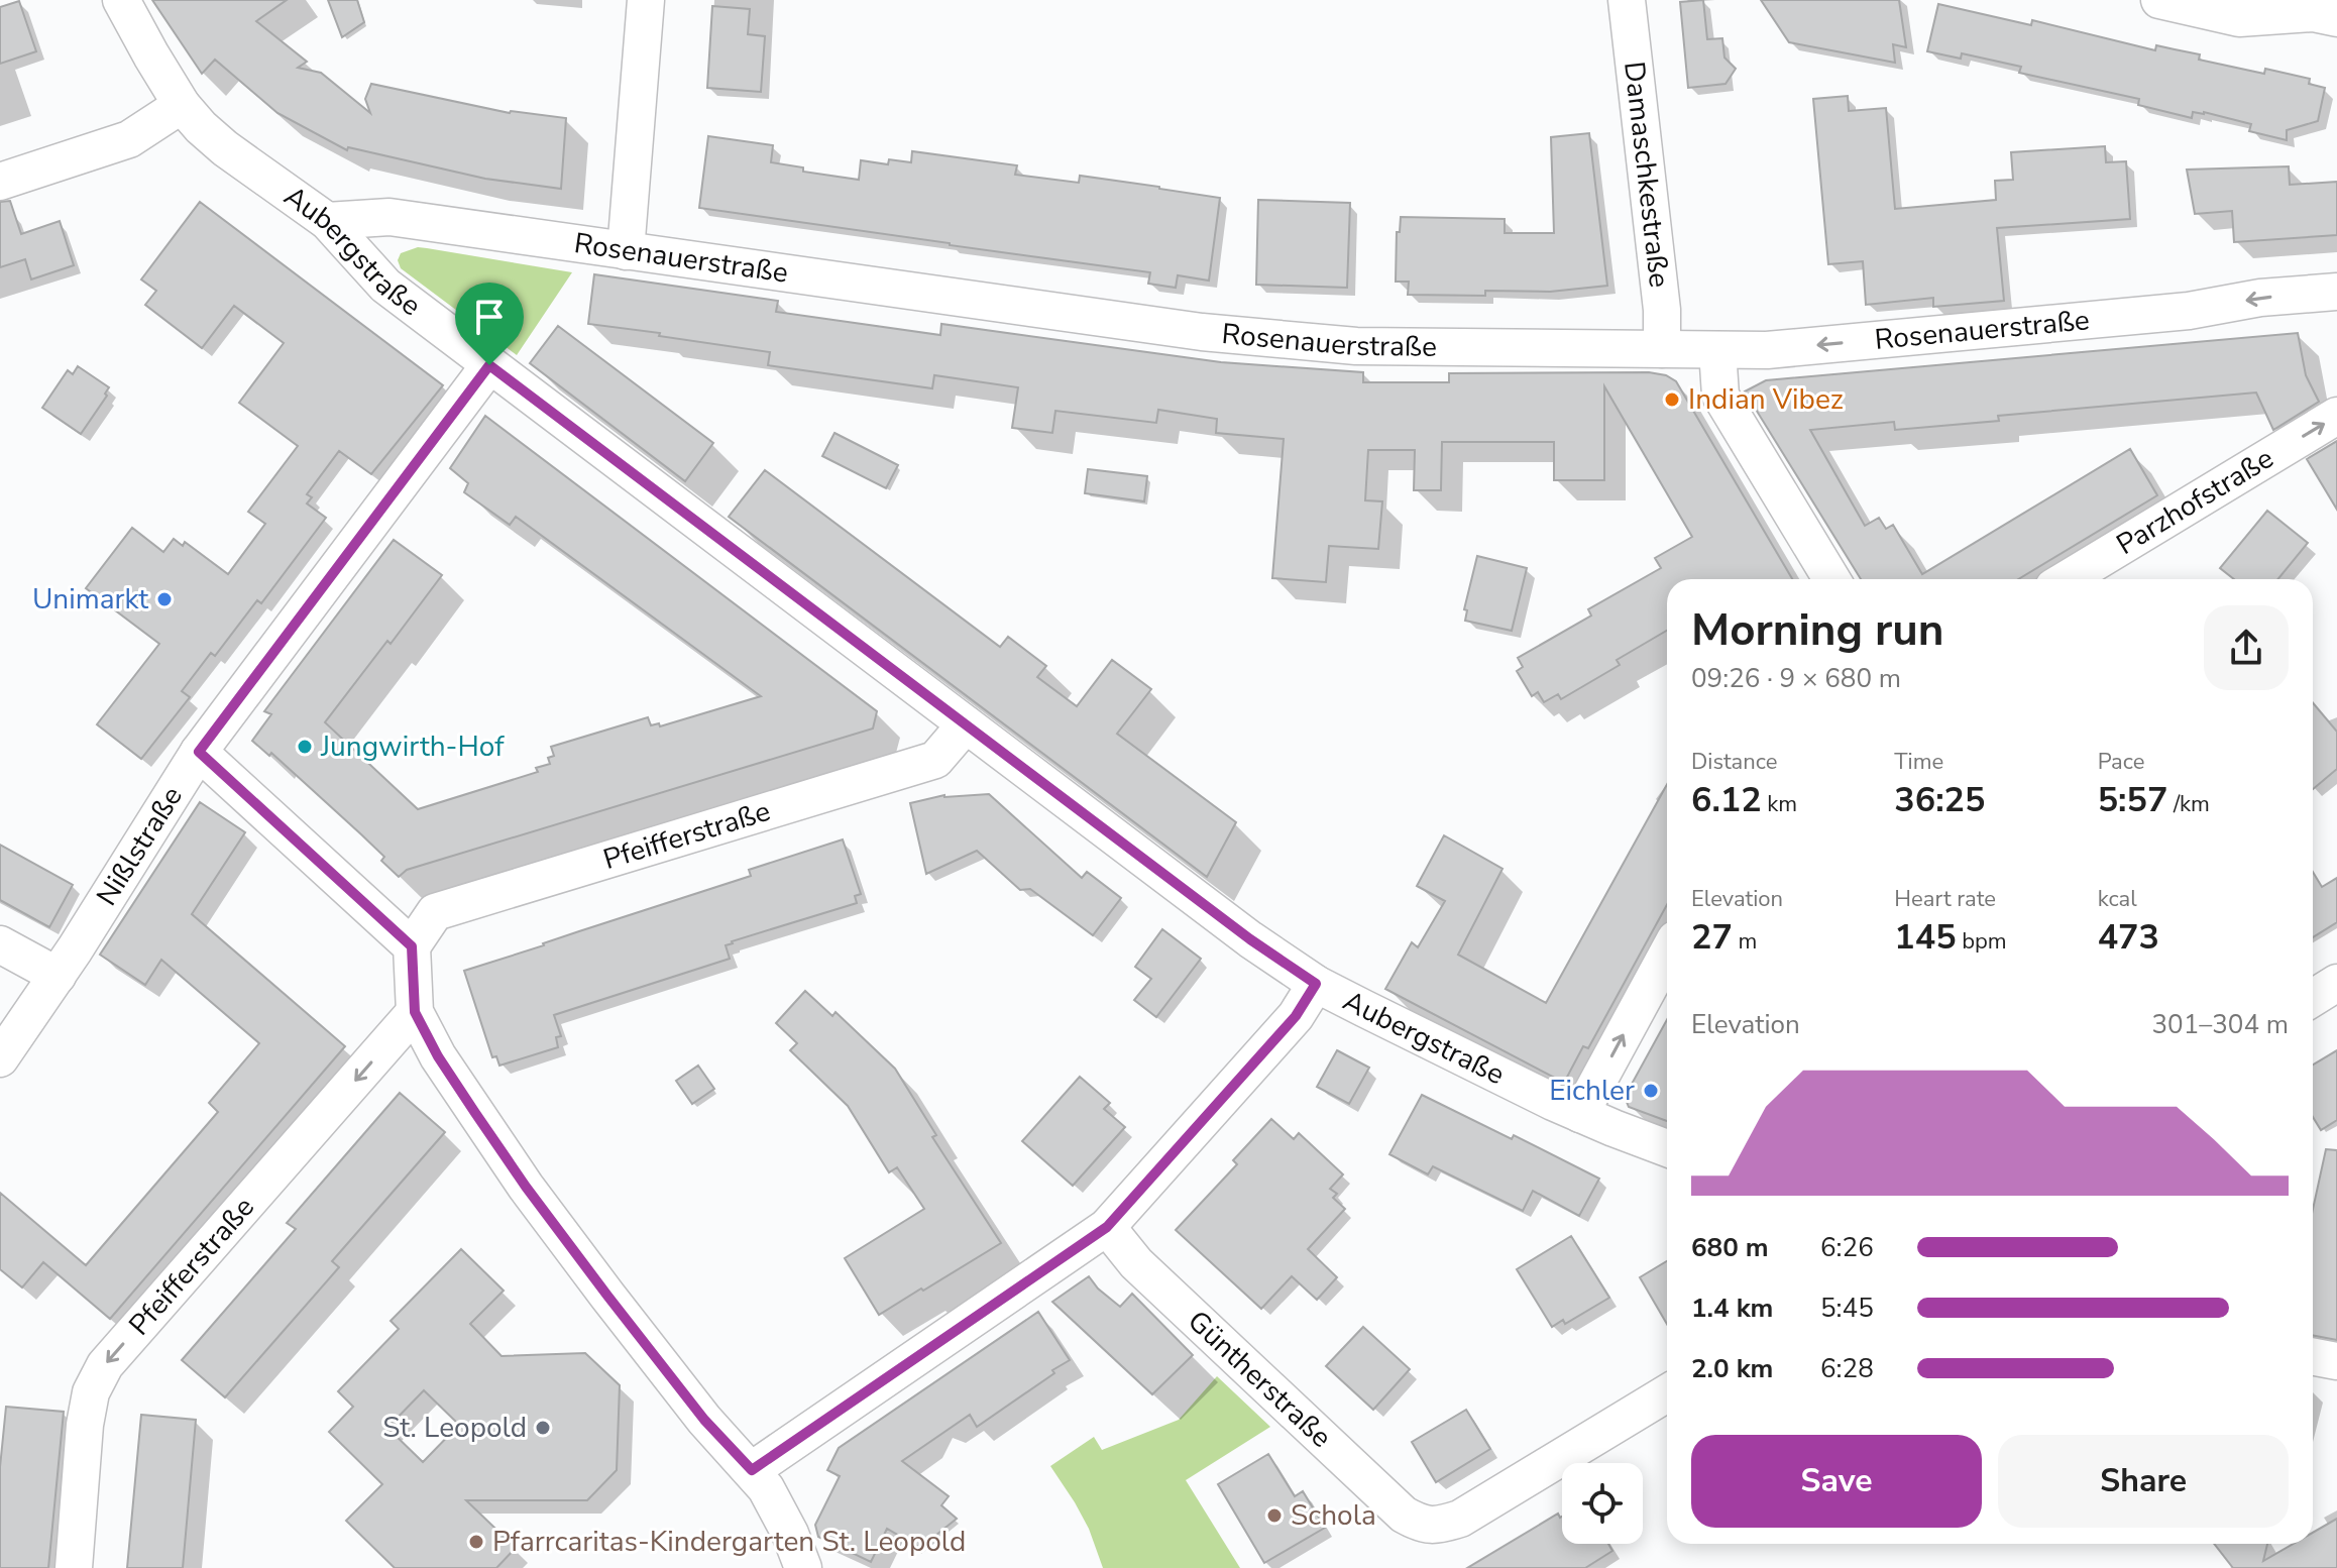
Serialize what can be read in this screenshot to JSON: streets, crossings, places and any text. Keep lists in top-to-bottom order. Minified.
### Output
{"streets":{"street":["Damaschkestraße","Aubergstraße","Rosenauerstraße","Parzhofstraße","Pfeifferstraße","Nißlstraße","Güntherstraße"]},"crossings":[["Damaschkestraße","Rosenauerstraße"],["Aubergstraße","Rosenauerstraße"],["Aubergstraße","Pfeifferstraße"],["Aubergstraße","Nißlstraße"]],"one_way":["Parzhofstraße","Pfeifferstraße"],"places":["Indian Vibez","Unimarkt","Jungwirth-Hof","Eichler","St. Leopold","Schola","Pfarrcaritas-Kindergarten St. Leopold"],"page":{"heading":["Morning run","09:26 · 9 × 680 m"],"stats":[["Distance","6.12 km"],["Time","36:25"],["Pace","5:57 /km"],["Elevation","27 m"],["Heart rate","145 bpm"],["kcal","473"]],"chart":["Elevation","301–304 m"],"list":[{"name":"680 m","note":"6:26"},{"name":"1.4 km","note":"5:45"},{"name":"2.0 km","note":"6:28"}],"buttons":["Save","Share"]}}
